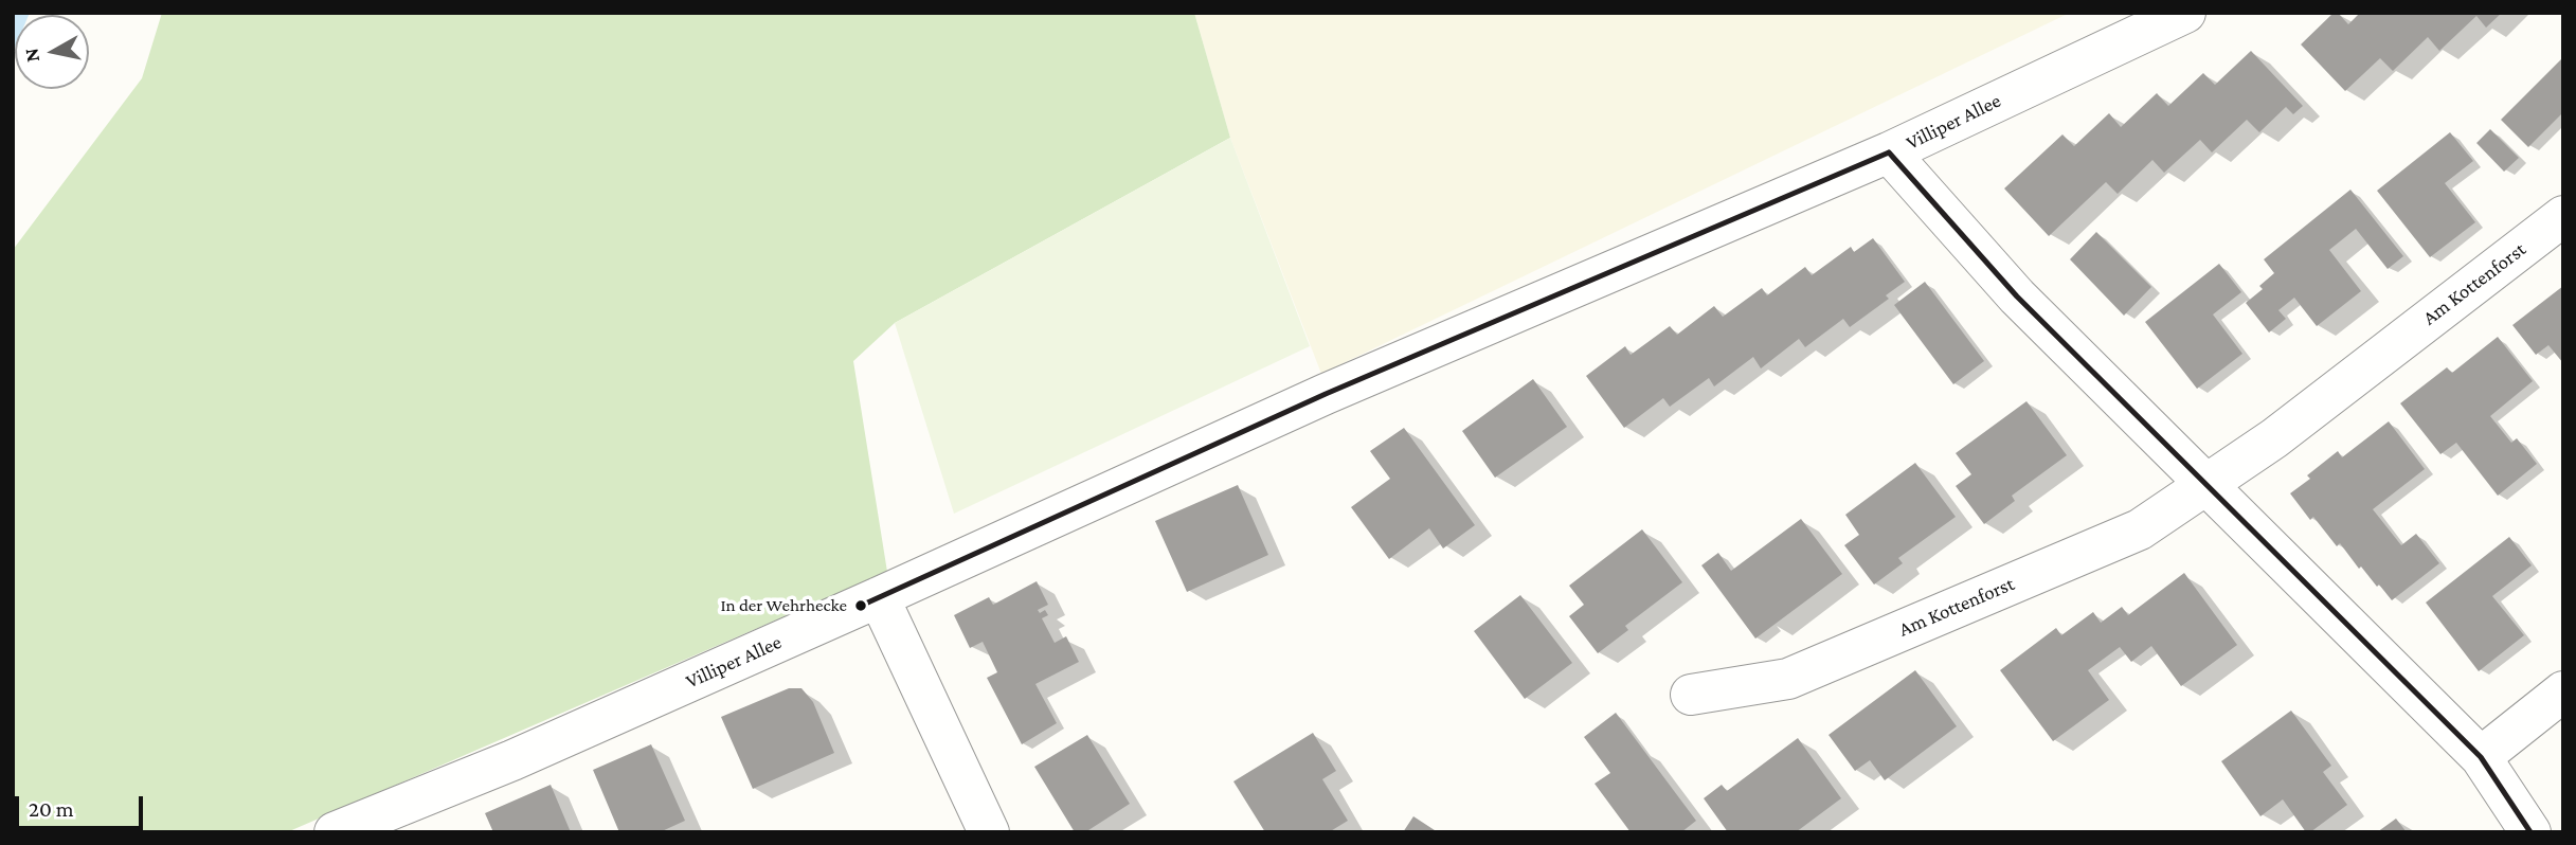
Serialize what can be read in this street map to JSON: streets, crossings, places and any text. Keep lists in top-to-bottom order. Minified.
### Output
{"streets":{"street":["Villiper Allee","Am Kottenforst"]},"places":["In der Wehrhecke"],"scale_bar":"20 m","north":"left"}
